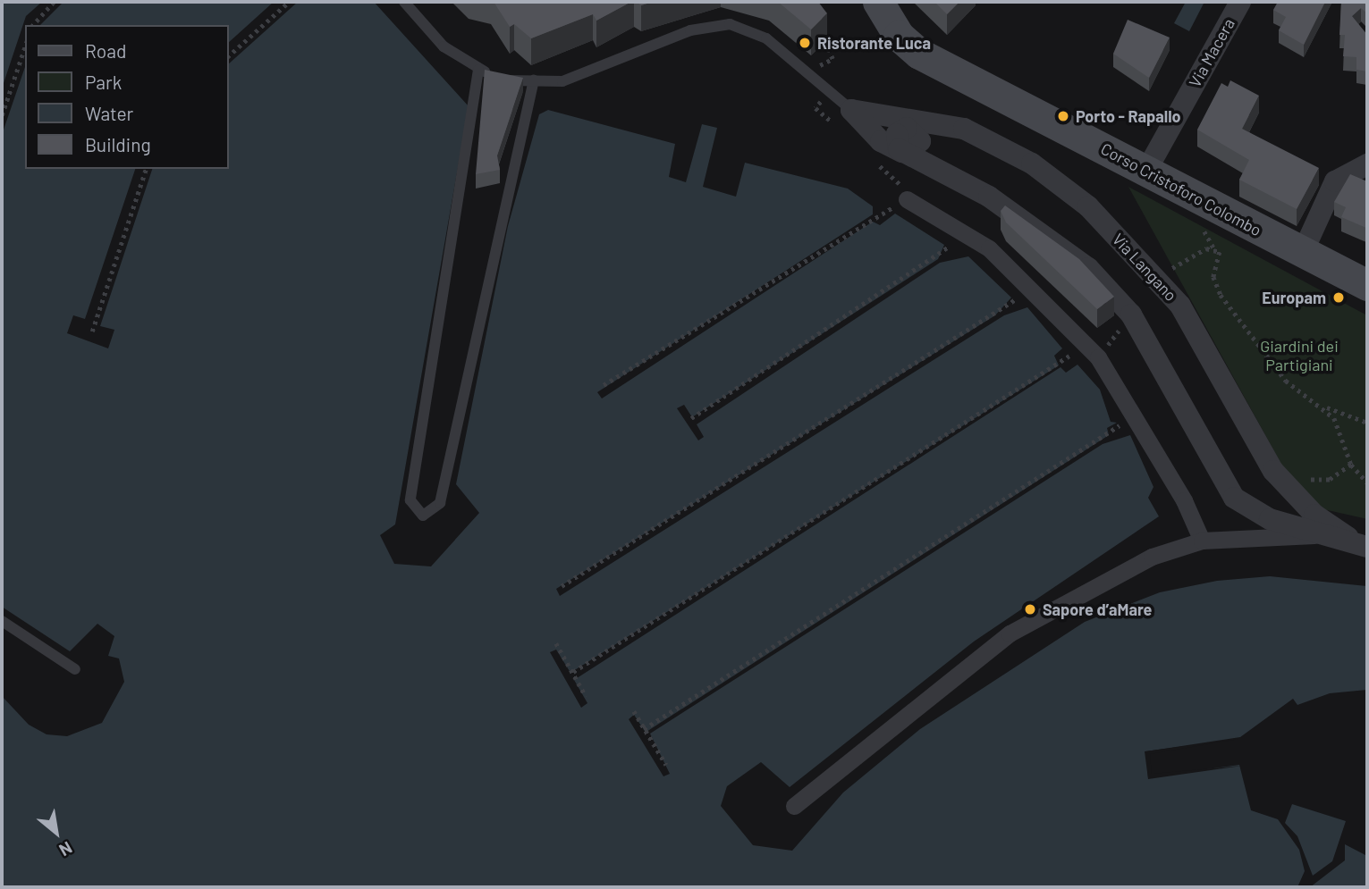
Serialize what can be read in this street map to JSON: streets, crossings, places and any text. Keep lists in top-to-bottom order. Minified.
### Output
{"streets":{"main road":["Corso Cristoforo Colombo"],"street":["Via Macera","Via Langano"]},"crossings":[["Via Macera","Corso Cristoforo Colombo"]],"parks":["Giardini dei Partigiani"],"places":["Ristorante Luca","Porto - Rapallo","Europam","Sapore d’aMare"],"legend":["Road","Park","Water","Building"],"north":"bottom right"}
